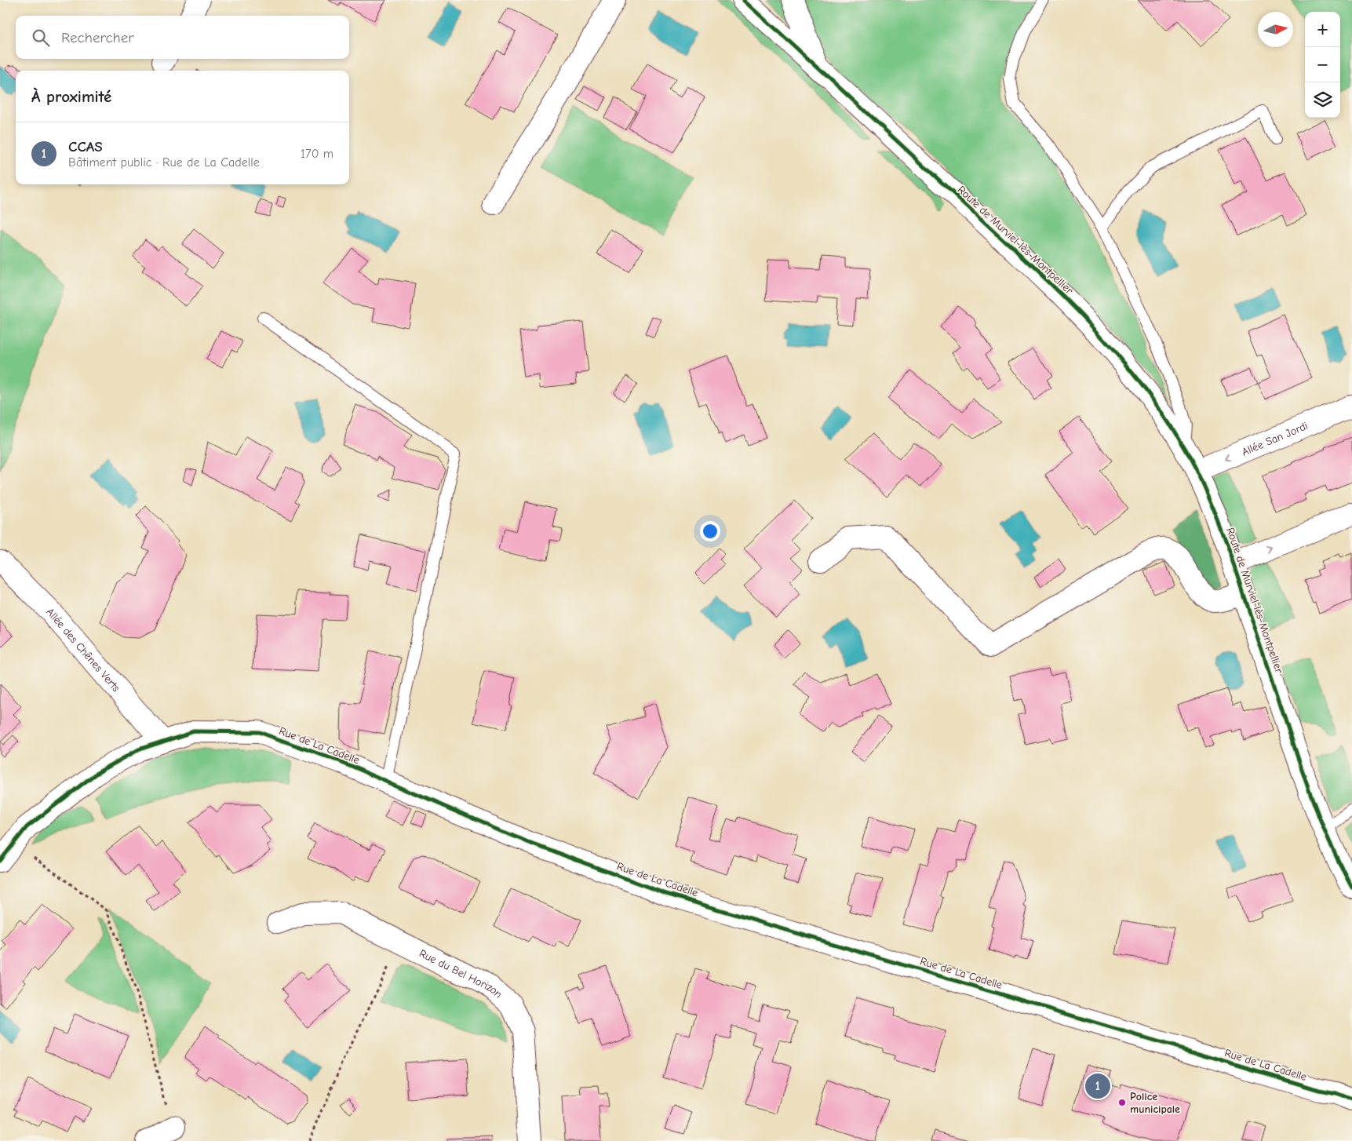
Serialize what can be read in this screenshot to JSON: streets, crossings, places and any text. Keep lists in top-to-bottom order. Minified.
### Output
{"streets":{"street":["Route de Murviel-lès-Montpellier","Allée San Jordi","Allée des Chênes Verts","Rue de La Cadelle","Rue du Bel Horizon"]},"crossings":[["Route de Murviel-lès-Montpellier","Allée San Jordi"],["Allée des Chênes Verts","Rue de La Cadelle"]],"places":["Police municipale"],"north":"right","page":{"map_buttons":["+","−"],"search":"Rechercher","heading":"À proximité","list":[{"mark":"1","name":"CCAS","note":"Bâtiment public · Rue de La Cadelle","value":"170 m"}],"pins":"1"}}
